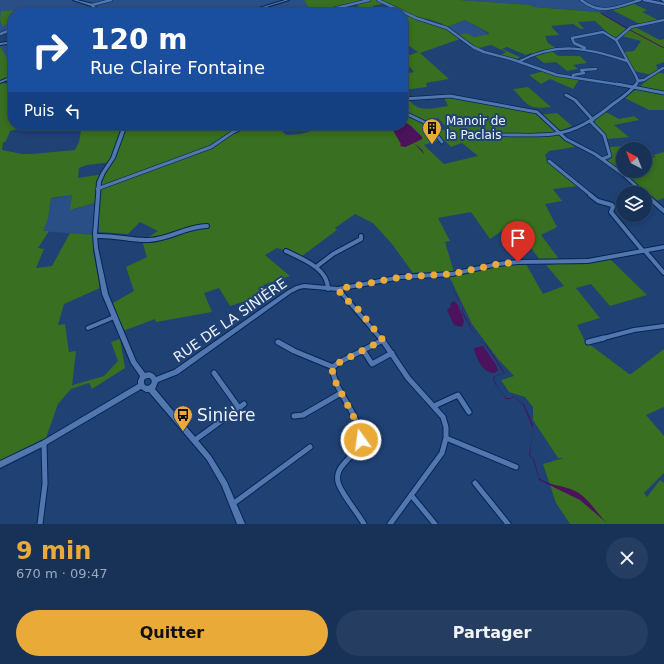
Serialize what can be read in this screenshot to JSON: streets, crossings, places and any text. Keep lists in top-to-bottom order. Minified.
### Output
{"streets":{"street":["RUE DE LA SINIÈRE"]},"places":{"building":["Manoir de la Paclais"],"bus stop":["Sinière"]},"north":"top left","page":{"turn":["120 m","Rue Claire Fontaine"],"then":"Puis","heading":["9 min","670 m · 09:47"],"buttons":["Quitter","Partager"]}}
